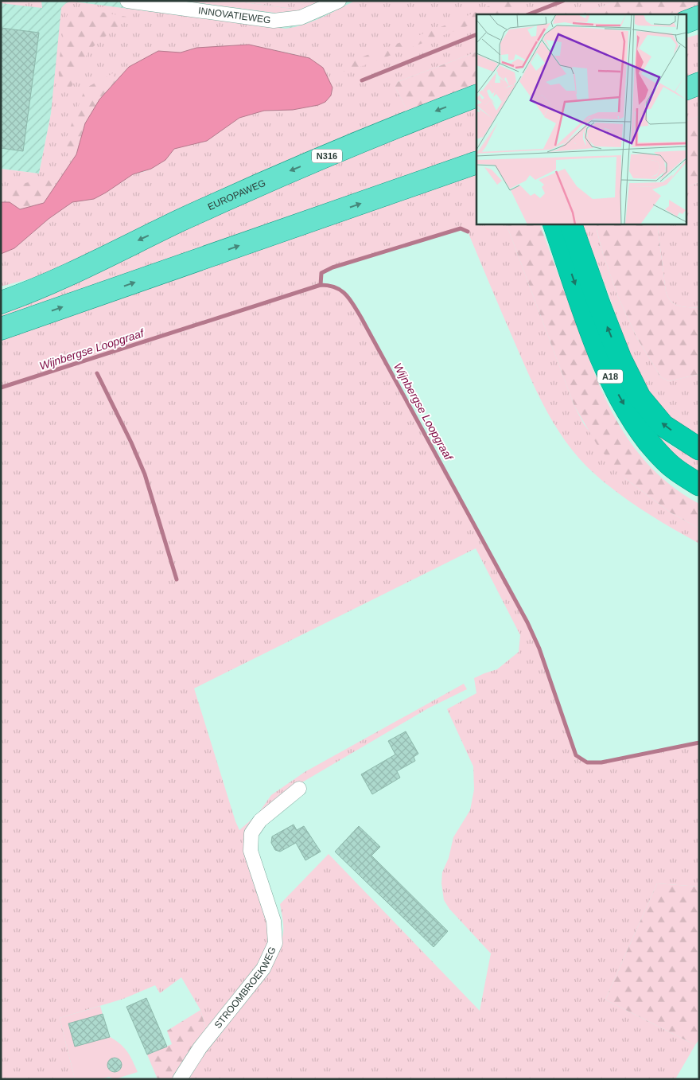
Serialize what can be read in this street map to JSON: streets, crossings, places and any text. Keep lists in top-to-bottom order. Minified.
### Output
{"streets":{"highway":["A18"],"main road":["N316","EUROPAWEG"],"street":["INNOVATIEWEG","STROOMBROEKWEG"]},"water":["Wijnbergse Loopgraaf"]}
